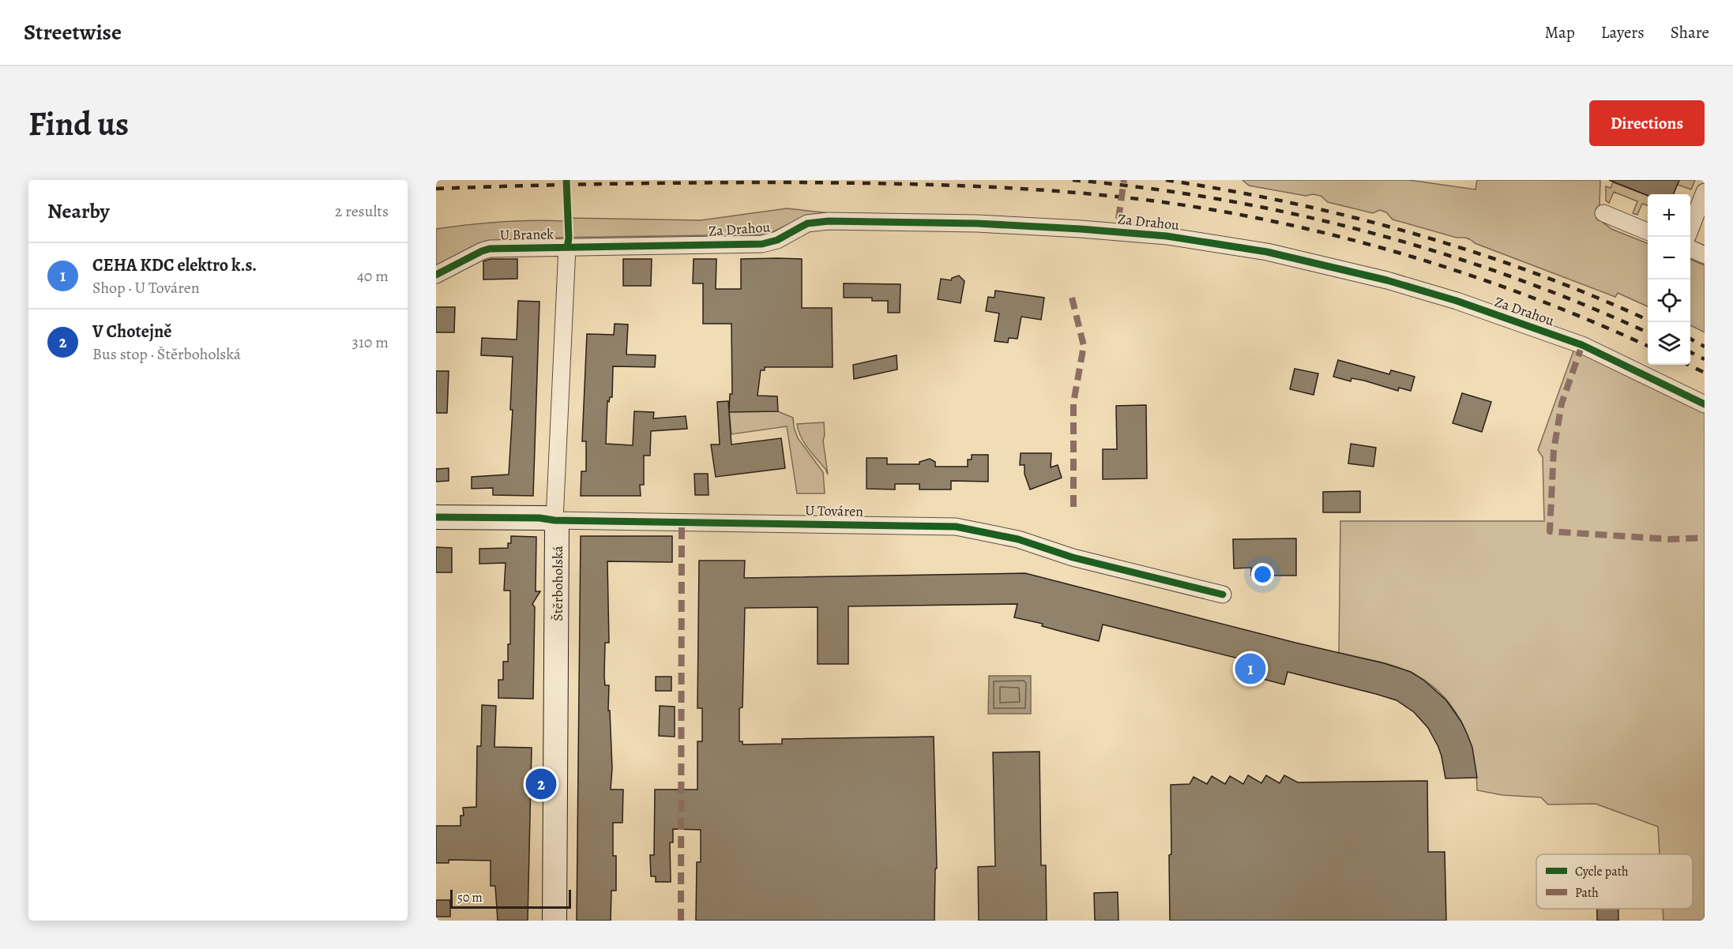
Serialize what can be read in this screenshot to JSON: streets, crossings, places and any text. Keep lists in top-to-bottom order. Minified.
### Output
{"streets":{"street":["Za Drahou","U Branek","U Továren","Štěrboholská"]},"crossings":[["Za Drahou","U Branek"],["Za Drahou","Štěrboholská"],["U Branek","Štěrboholská"],["U Továren","Štěrboholská"]],"legend":["Cycle path","Path"],"scale_bar":"50 m","page":{"header":"Streetwise","nav":["Map","Layers","Share"],"buttons":"Directions","title":"Find us","heading":["Nearby","2 results"],"map_buttons":["+","−"],"list":[{"mark":"1","name":"CEHA KDC elektro k.s.","note":"Shop · U Továren","value":"40 m"},{"mark":"2","name":"V Chotejně","note":"Bus stop · Štěrboholská","value":"310 m"}],"pins":["1","2"],"scale":"50 m"}}
